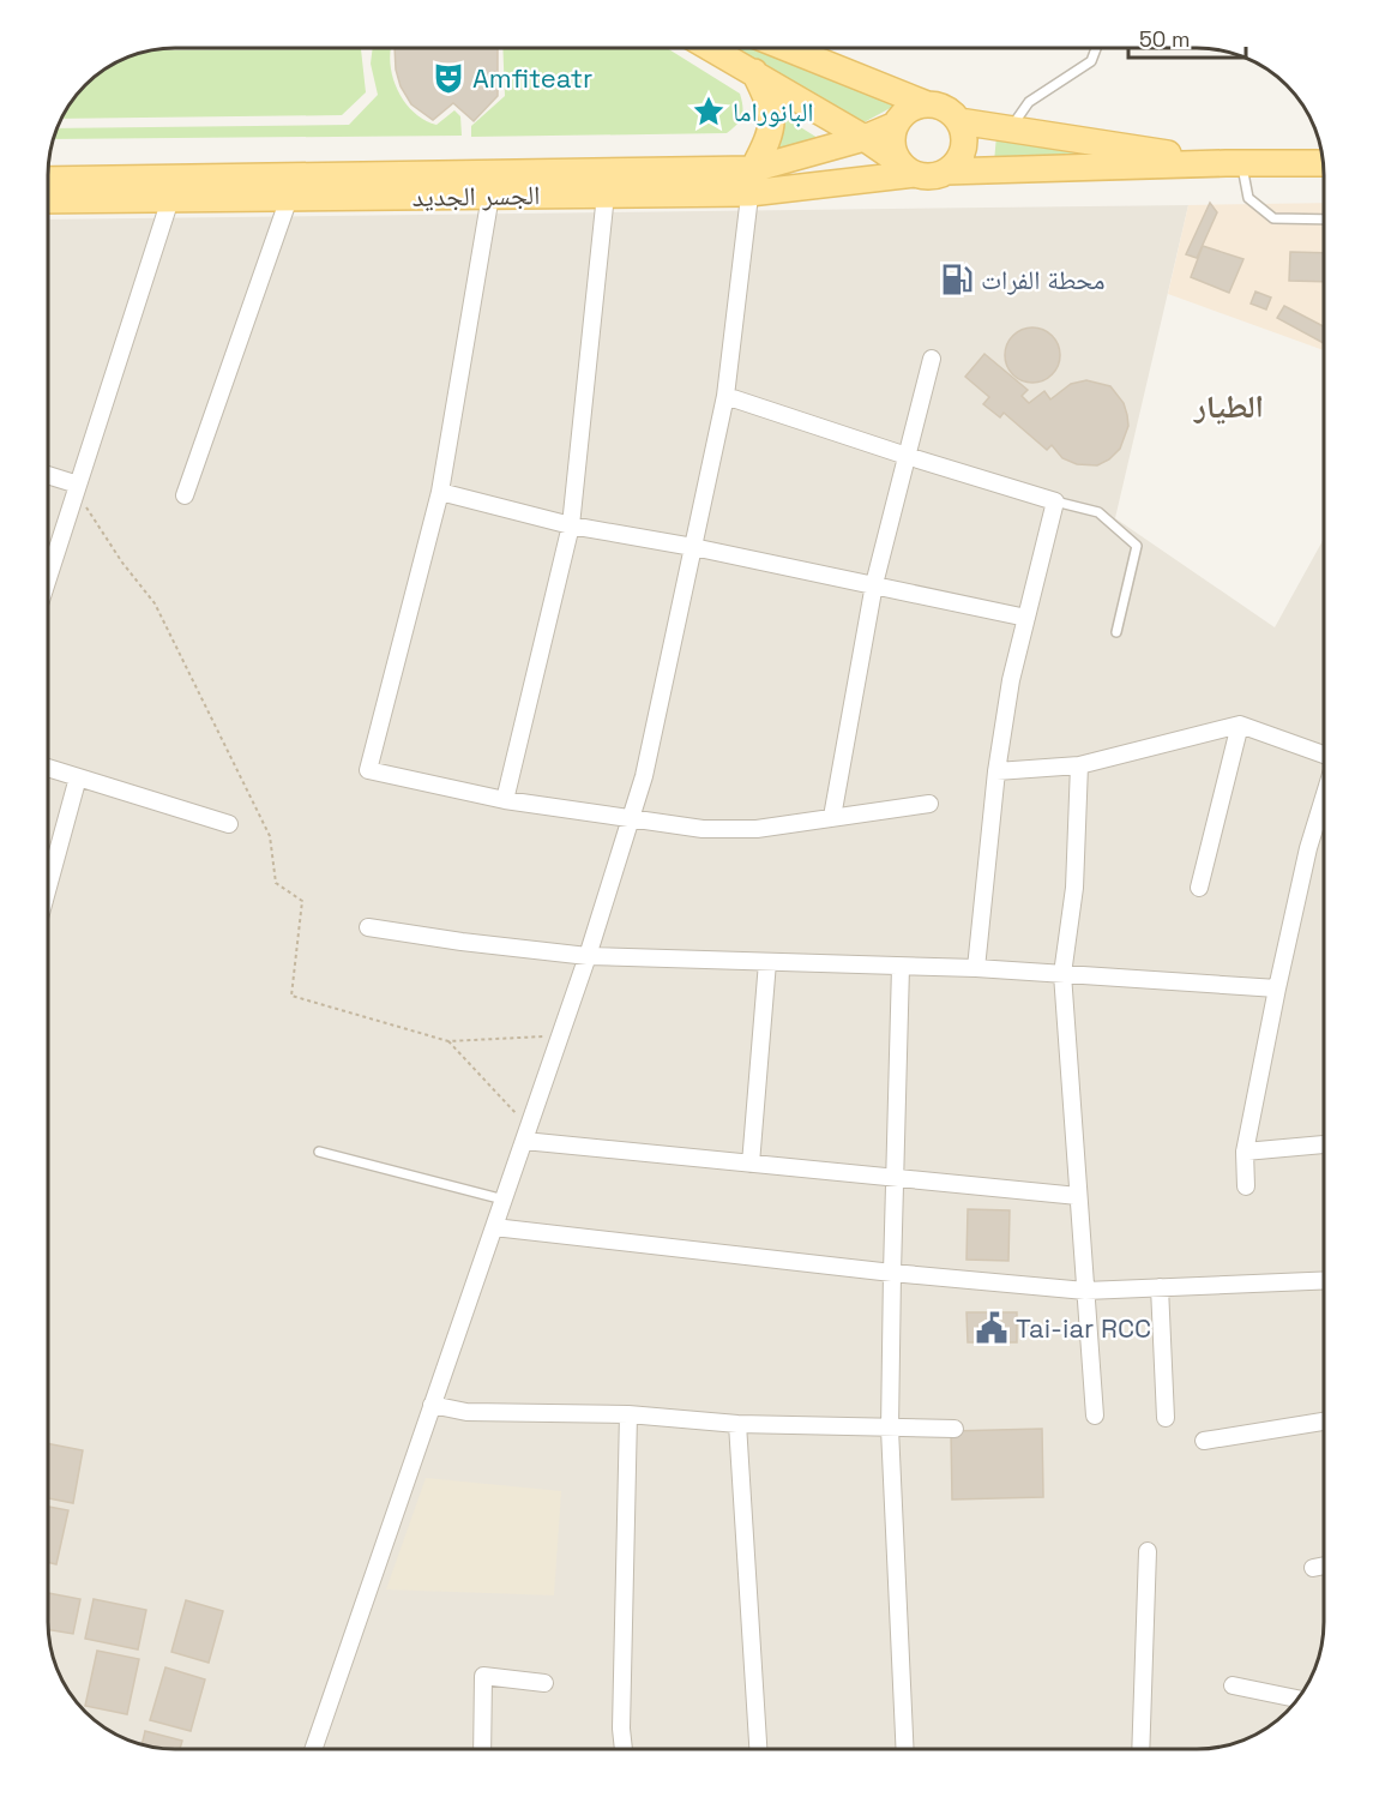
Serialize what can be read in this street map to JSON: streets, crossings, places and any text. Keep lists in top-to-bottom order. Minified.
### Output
{"streets":{"main road":["الجسر الجديد"]},"districts":["الطيار"],"places":{"theatre":["Amfiteatr"],"place":["البانوراما"],"fuel station":["محطة الفرات"],"public building":["Tai-iar RCC"]},"scale_bar":"50 m"}
